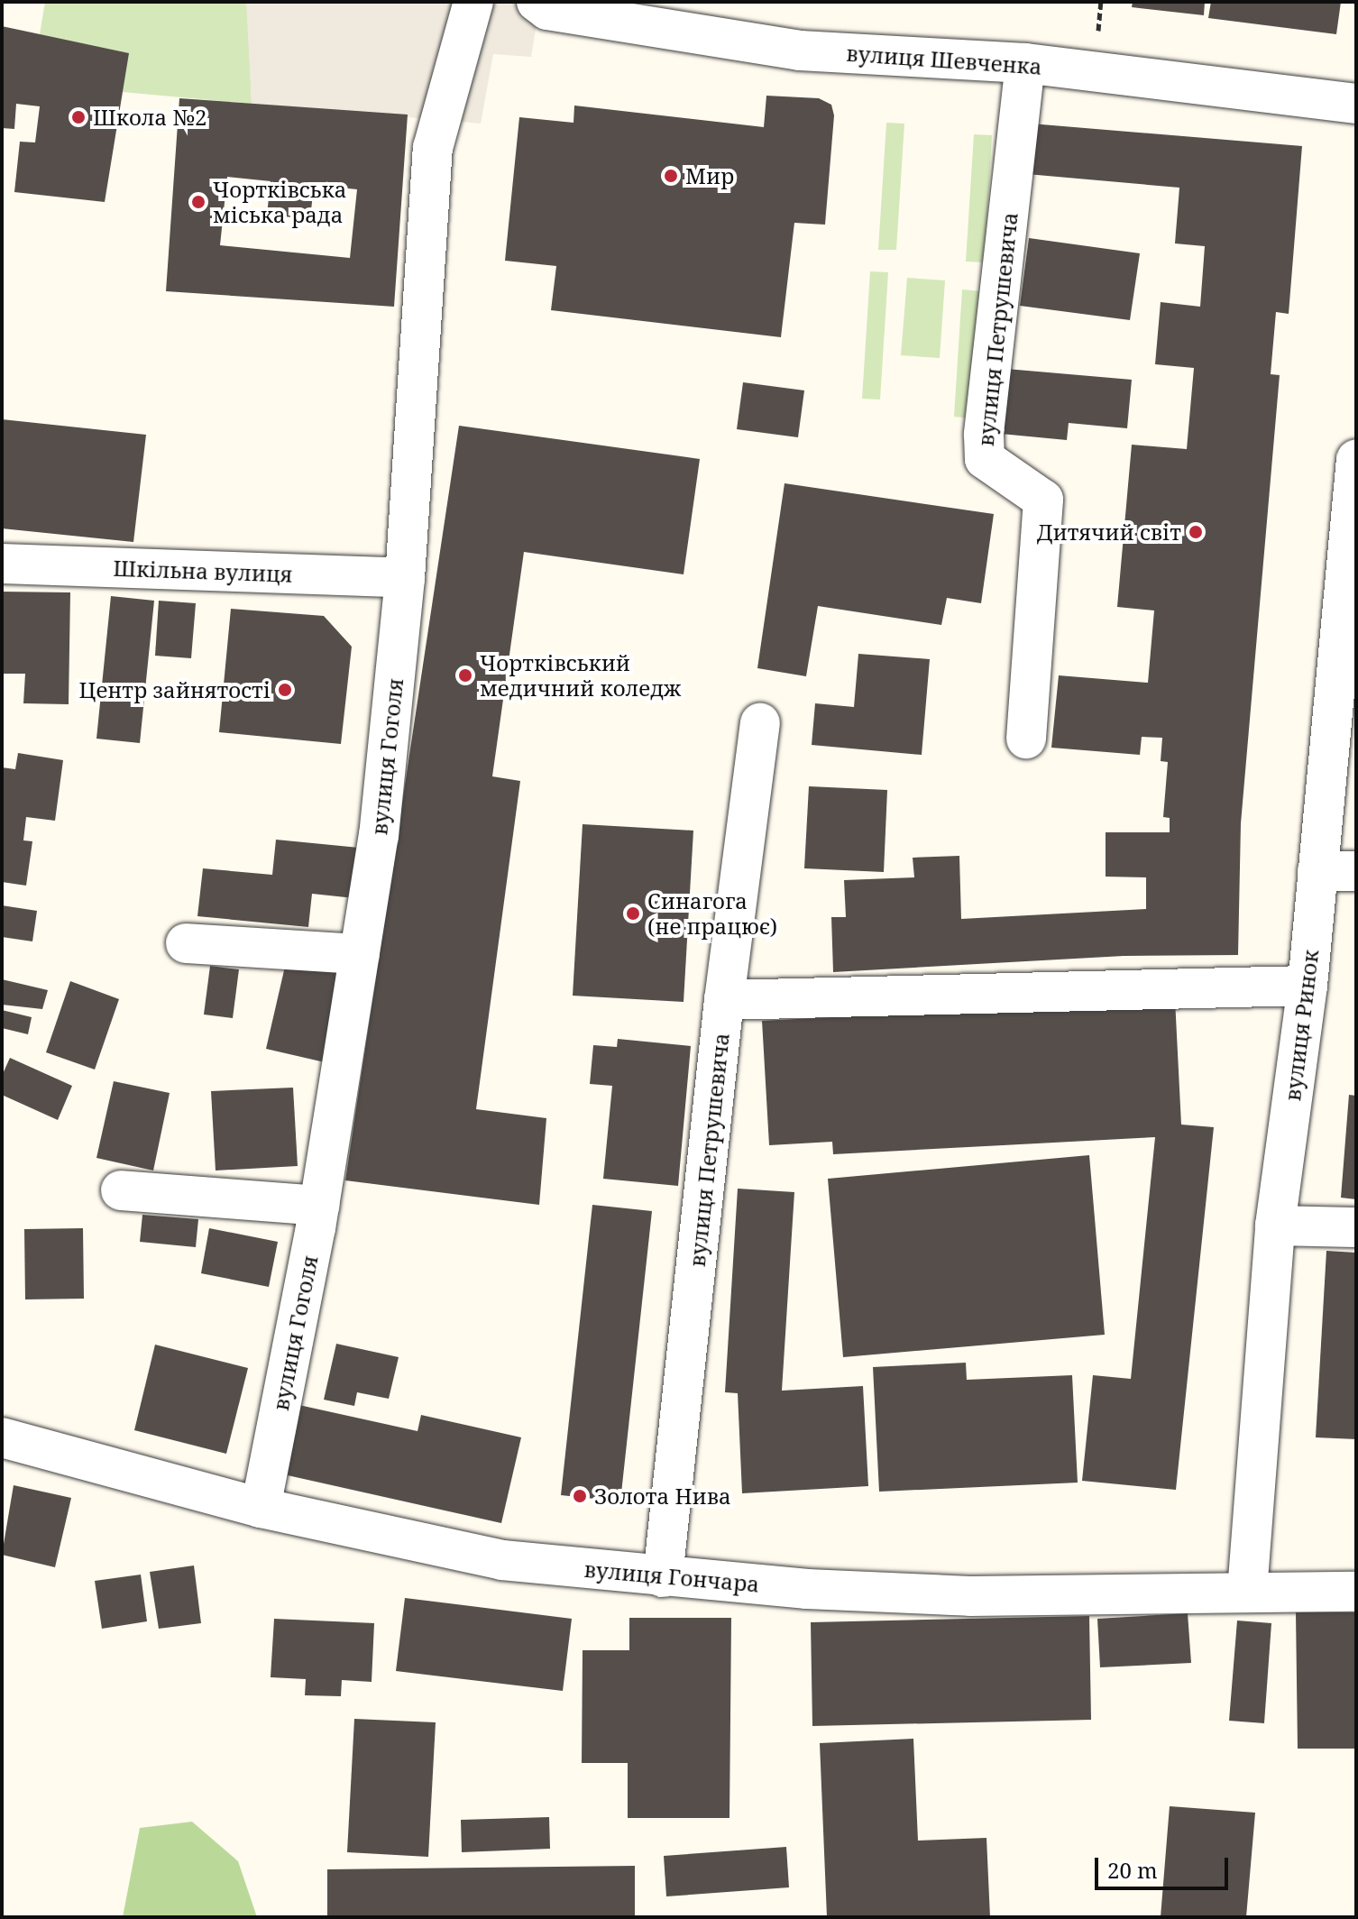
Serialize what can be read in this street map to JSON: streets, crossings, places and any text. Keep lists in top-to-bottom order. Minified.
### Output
{"streets":{"street":["вулиця Шевченка","вулиця Петрушевича","Шкільна вулиця","вулиця Гоголя","вулиця Ринок","вулиця Гончара"]},"crossings":[["вулиця Шевченка","вулиця Петрушевича"],["вулиця Петрушевича","вулиця Гончара"],["Шкільна вулиця","вулиця Гоголя"],["вулиця Гоголя","вулиця Гончара"],["вулиця Ринок","вулиця Гончара"]],"places":["Школа №2","Мир","Чортківська міська рада","Дитячий світ","Чортківський медичний коледж","Центр зайнятості","Синагога (не працює)","Золота Нива"],"scale_bar":"20 m"}
